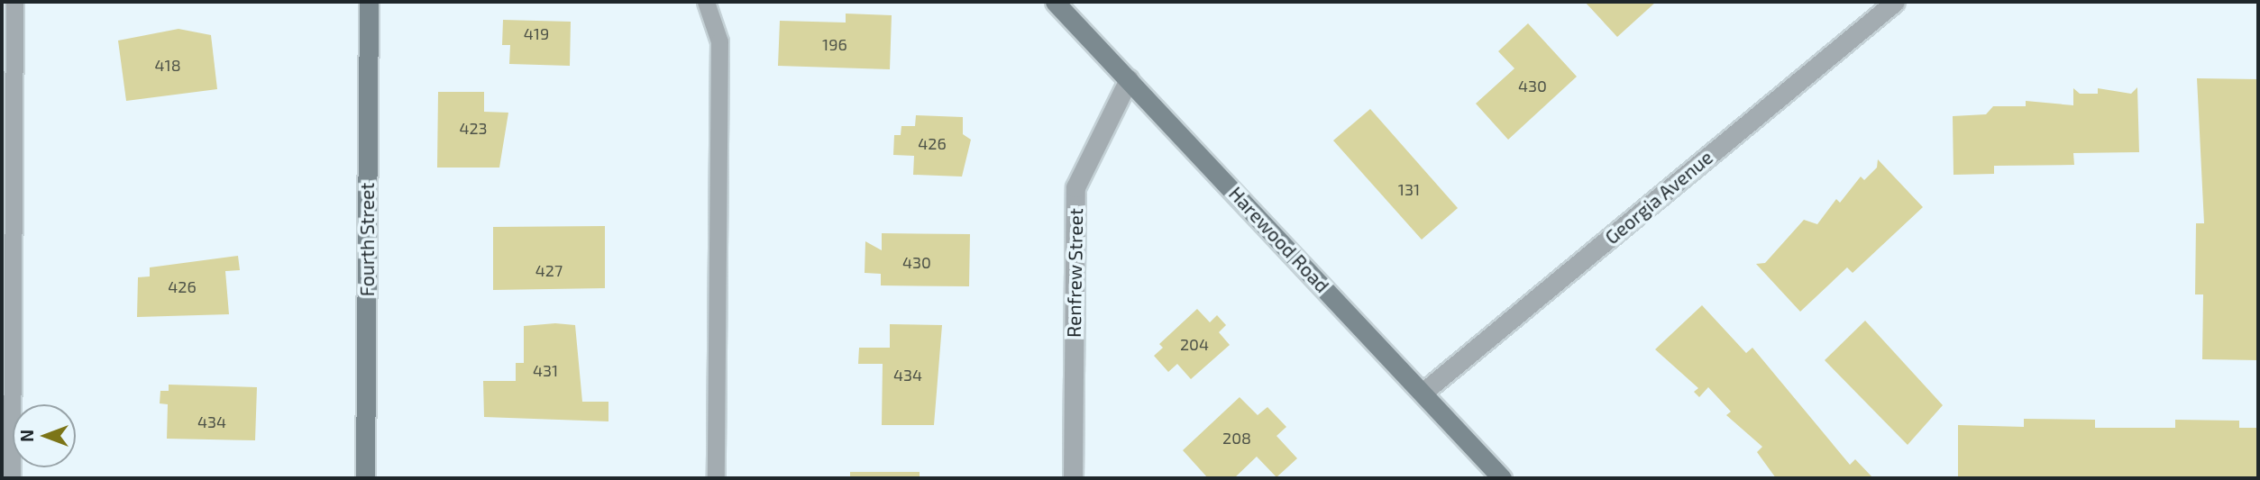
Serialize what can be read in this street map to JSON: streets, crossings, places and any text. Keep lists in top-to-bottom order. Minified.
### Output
{"streets":{"street":["Georgia Avenue","Fourth Street","Harewood Road","Renfrew Street"]},"crossings":[["Georgia Avenue","Harewood Road"],["Harewood Road","Renfrew Street"]],"house_numbers":["419","196","418","430","423","426","131","430","427","426","204","431","434","434","208"],"north":"left"}
